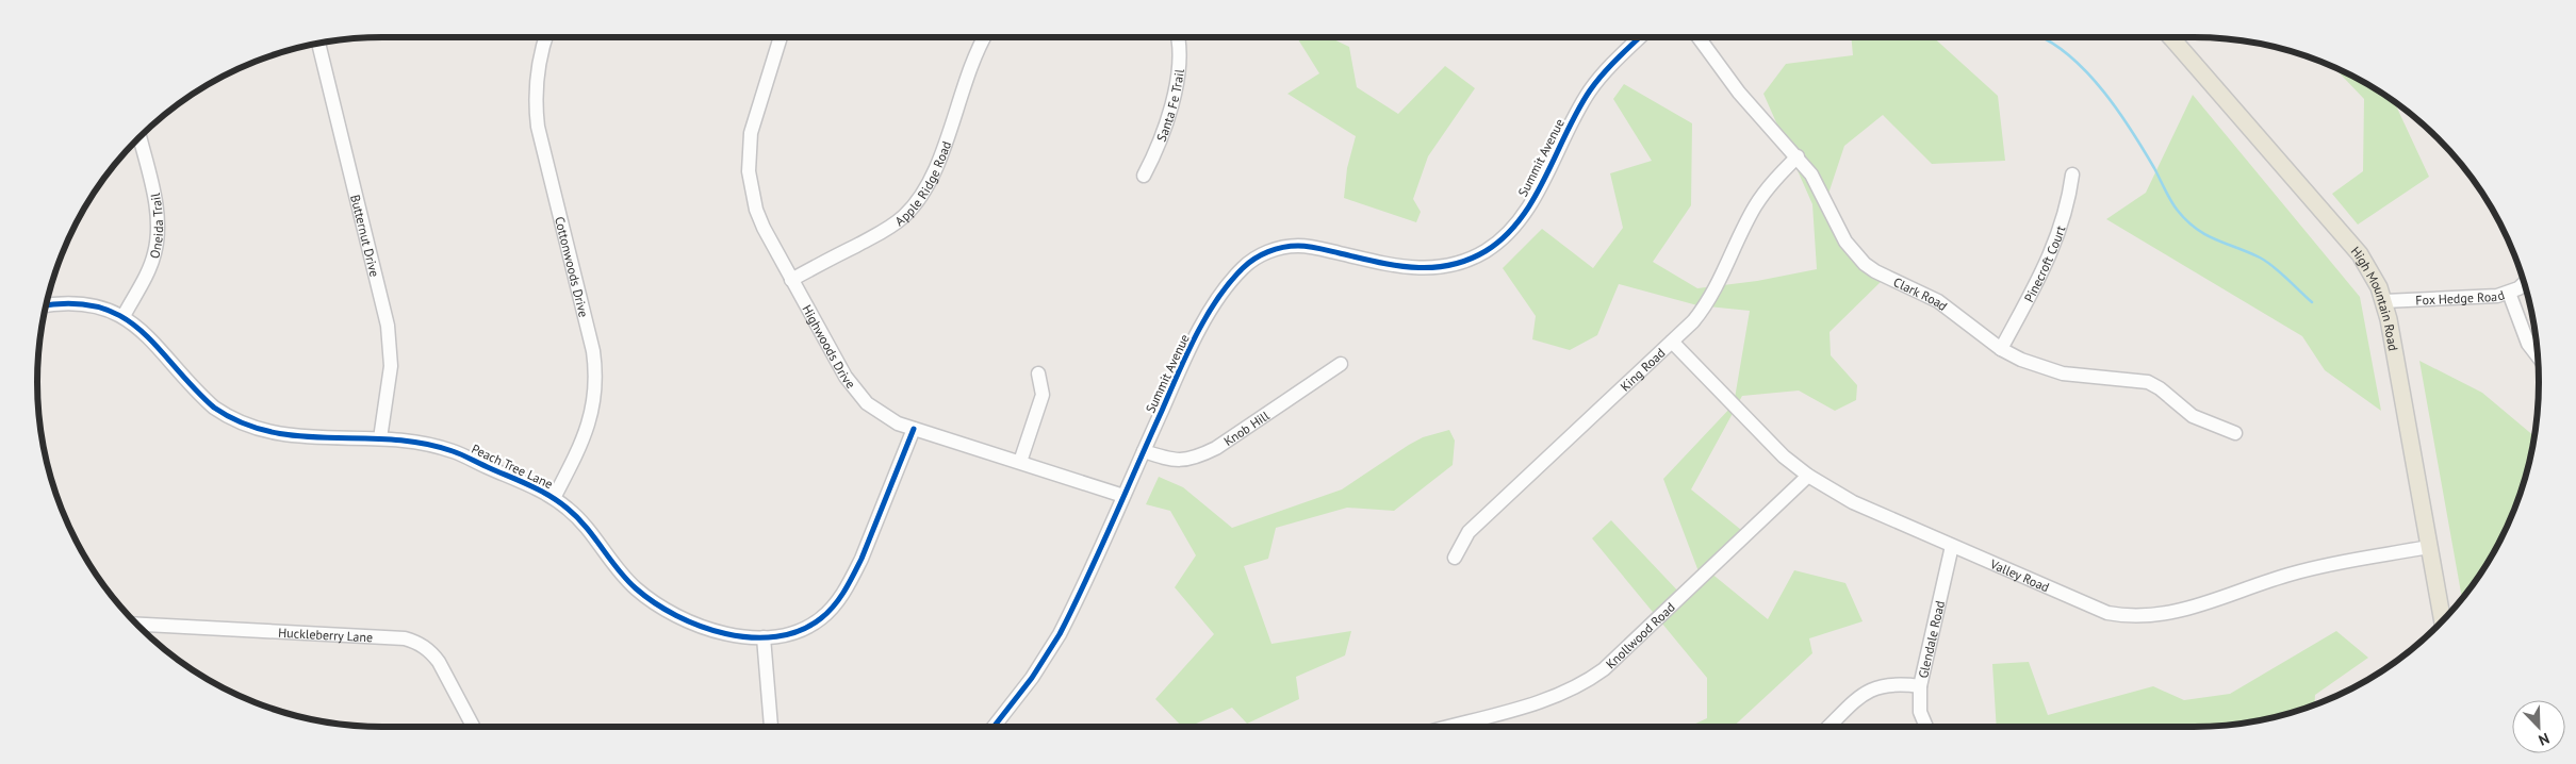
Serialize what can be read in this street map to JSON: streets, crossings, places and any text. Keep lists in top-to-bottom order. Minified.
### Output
{"streets":{"main road":["High Mountain Road"],"street":["Santa Fe Trail","Summit Avenue","Apple Ridge Road","Oneida Trail","Butternut Drive","Pinecroft Court","Cottonwoods Drive","Clark Road","Fox Hedge Road","Highwoods Drive","King Road","Knob Hill","Peach Tree Lane","Valley Road","Huckleberry Lane","Knollwood Road","Glendale Road"]},"crossings":[["Summit Avenue","Highwoods Drive"],["Summit Avenue","Knob Hill"],["Apple Ridge Road","Highwoods Drive"],["Oneida Trail","Peach Tree Lane"],["Butternut Drive","Peach Tree Lane"],["Pinecroft Court","Clark Road"],["Cottonwoods Drive","Peach Tree Lane"],["Clark Road","King Road"],["Fox Hedge Road","High Mountain Road"],["High Mountain Road","Valley Road"],["Highwoods Drive","Peach Tree Lane"],["King Road","Valley Road"],["Valley Road","Knollwood Road"],["Valley Road","Glendale Road"]],"north":"bottom right"}
